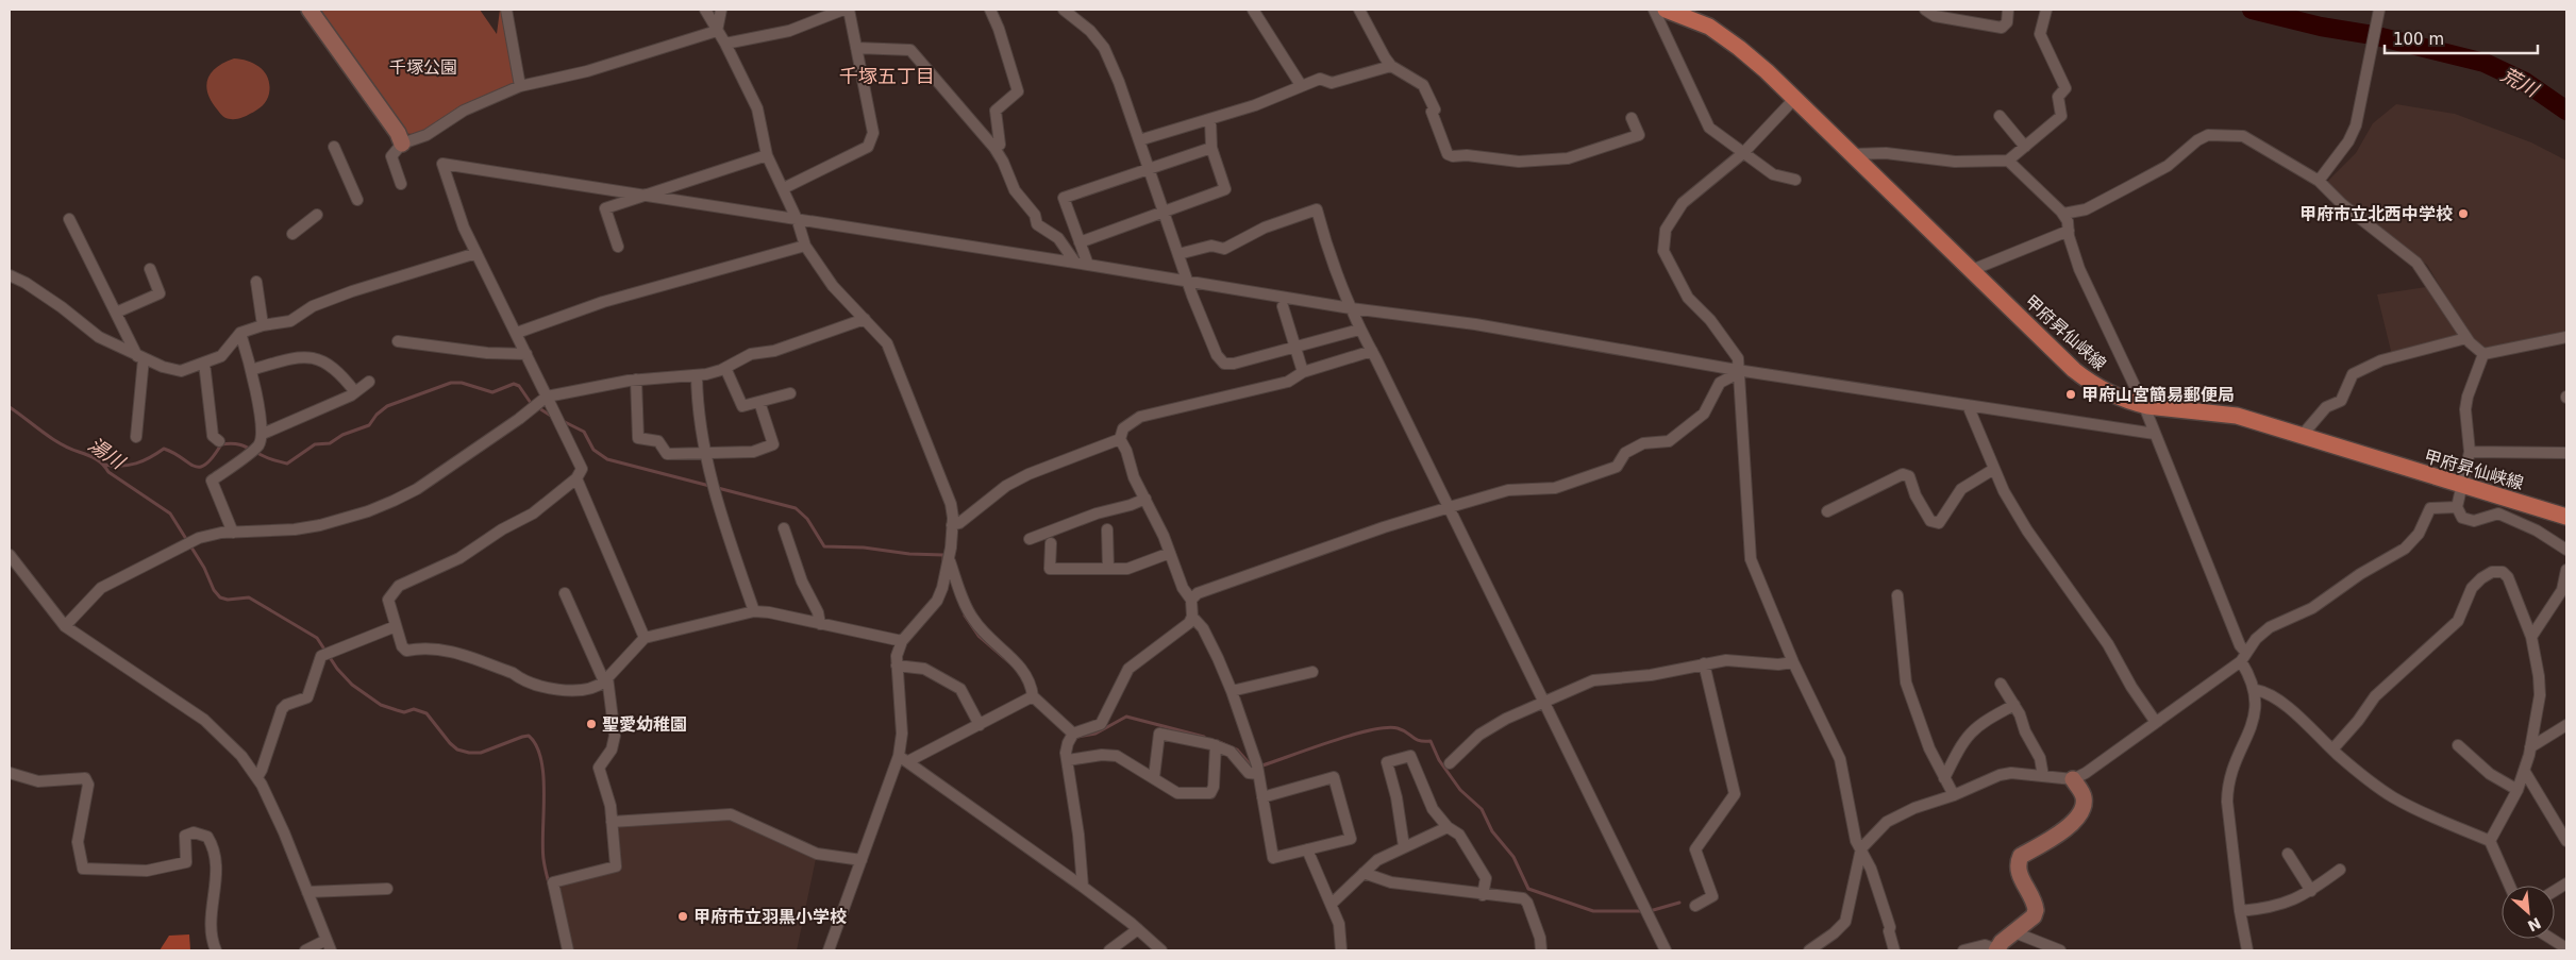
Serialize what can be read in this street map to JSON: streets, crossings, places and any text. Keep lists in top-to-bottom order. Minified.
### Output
{"streets":{"main road":["甲府昇仙峡線"]},"districts":["千塚五丁目"],"water":["荒川","湯川"],"parks":["千塚公園"],"places":["甲府市立北西中学校","甲府山宮簡易郵便局","聖愛幼稚園","甲府市立羽黒小学校"],"scale_bar":"100 m","north":"bottom right"}
